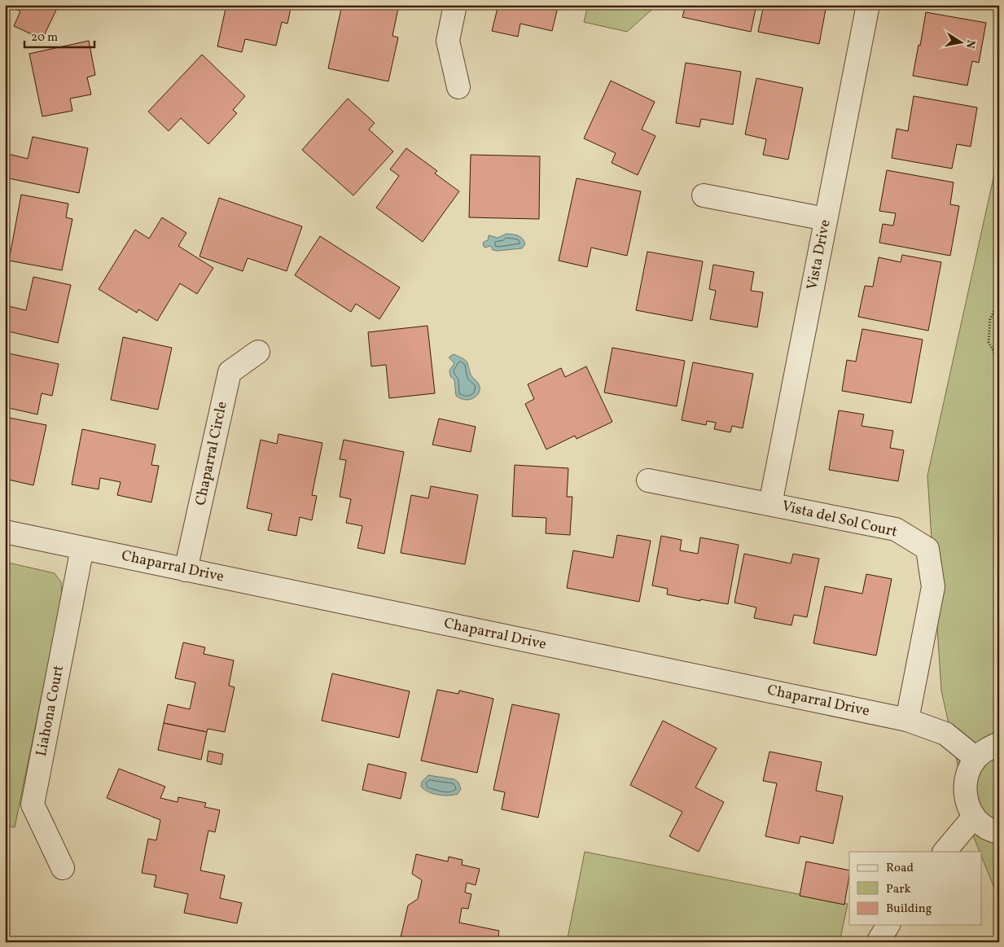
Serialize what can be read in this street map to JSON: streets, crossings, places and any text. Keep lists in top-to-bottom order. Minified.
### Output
{"streets":{"street":["Vista Drive","Chaparral Circle","Vista del Sol Court","Chaparral Drive","Liahona Court"]},"crossings":[["Vista Drive","Vista del Sol Court"],["Chaparral Circle","Chaparral Drive"],["Vista del Sol Court","Chaparral Drive"],["Chaparral Drive","Liahona Court"]],"legend":["Road","Park","Building"],"scale_bar":"20 m","north":"right"}
